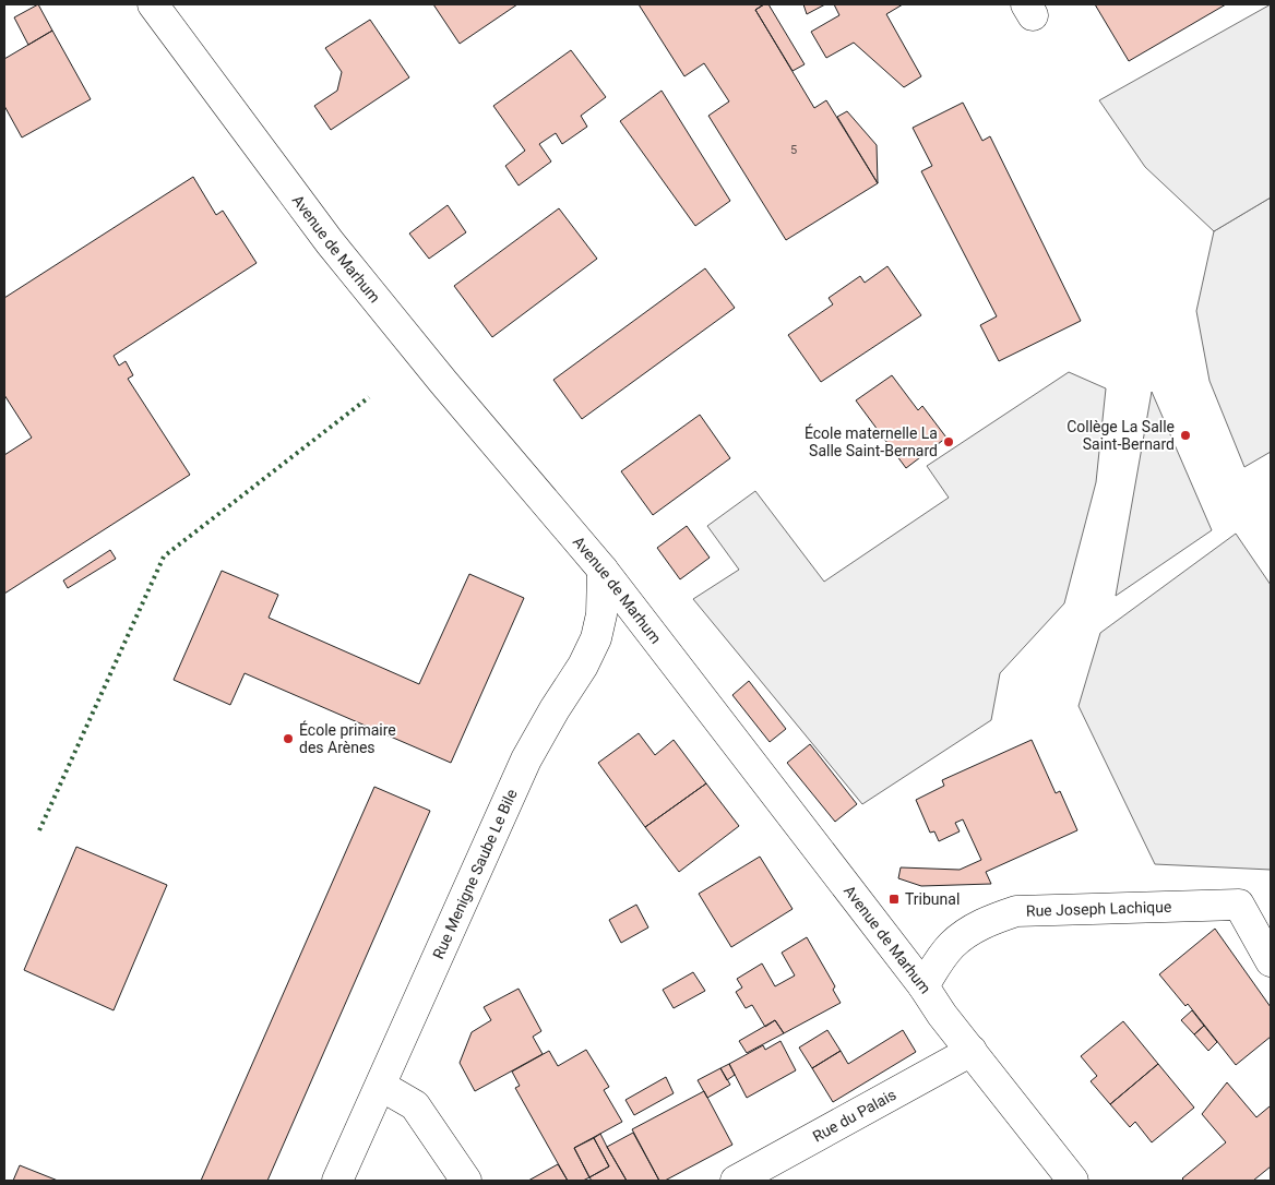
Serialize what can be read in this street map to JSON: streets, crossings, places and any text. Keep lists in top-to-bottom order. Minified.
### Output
{"streets":{"street":["Avenue de Marhum","Rue Menigne Saube Le Bile","Rue Joseph Lachique","Rue du Palais"]},"crossings":[["Avenue de Marhum","Rue Menigne Saube Le Bile"],["Avenue de Marhum","Rue Joseph Lachique"],["Avenue de Marhum","Rue du Palais"]],"places":{"other":["Collège La Salle Saint-Bernard","École maternelle La Salle Saint-Bernard","École primaire des Arènes"],"transit":["Tribunal"]},"house_numbers":["5"]}
